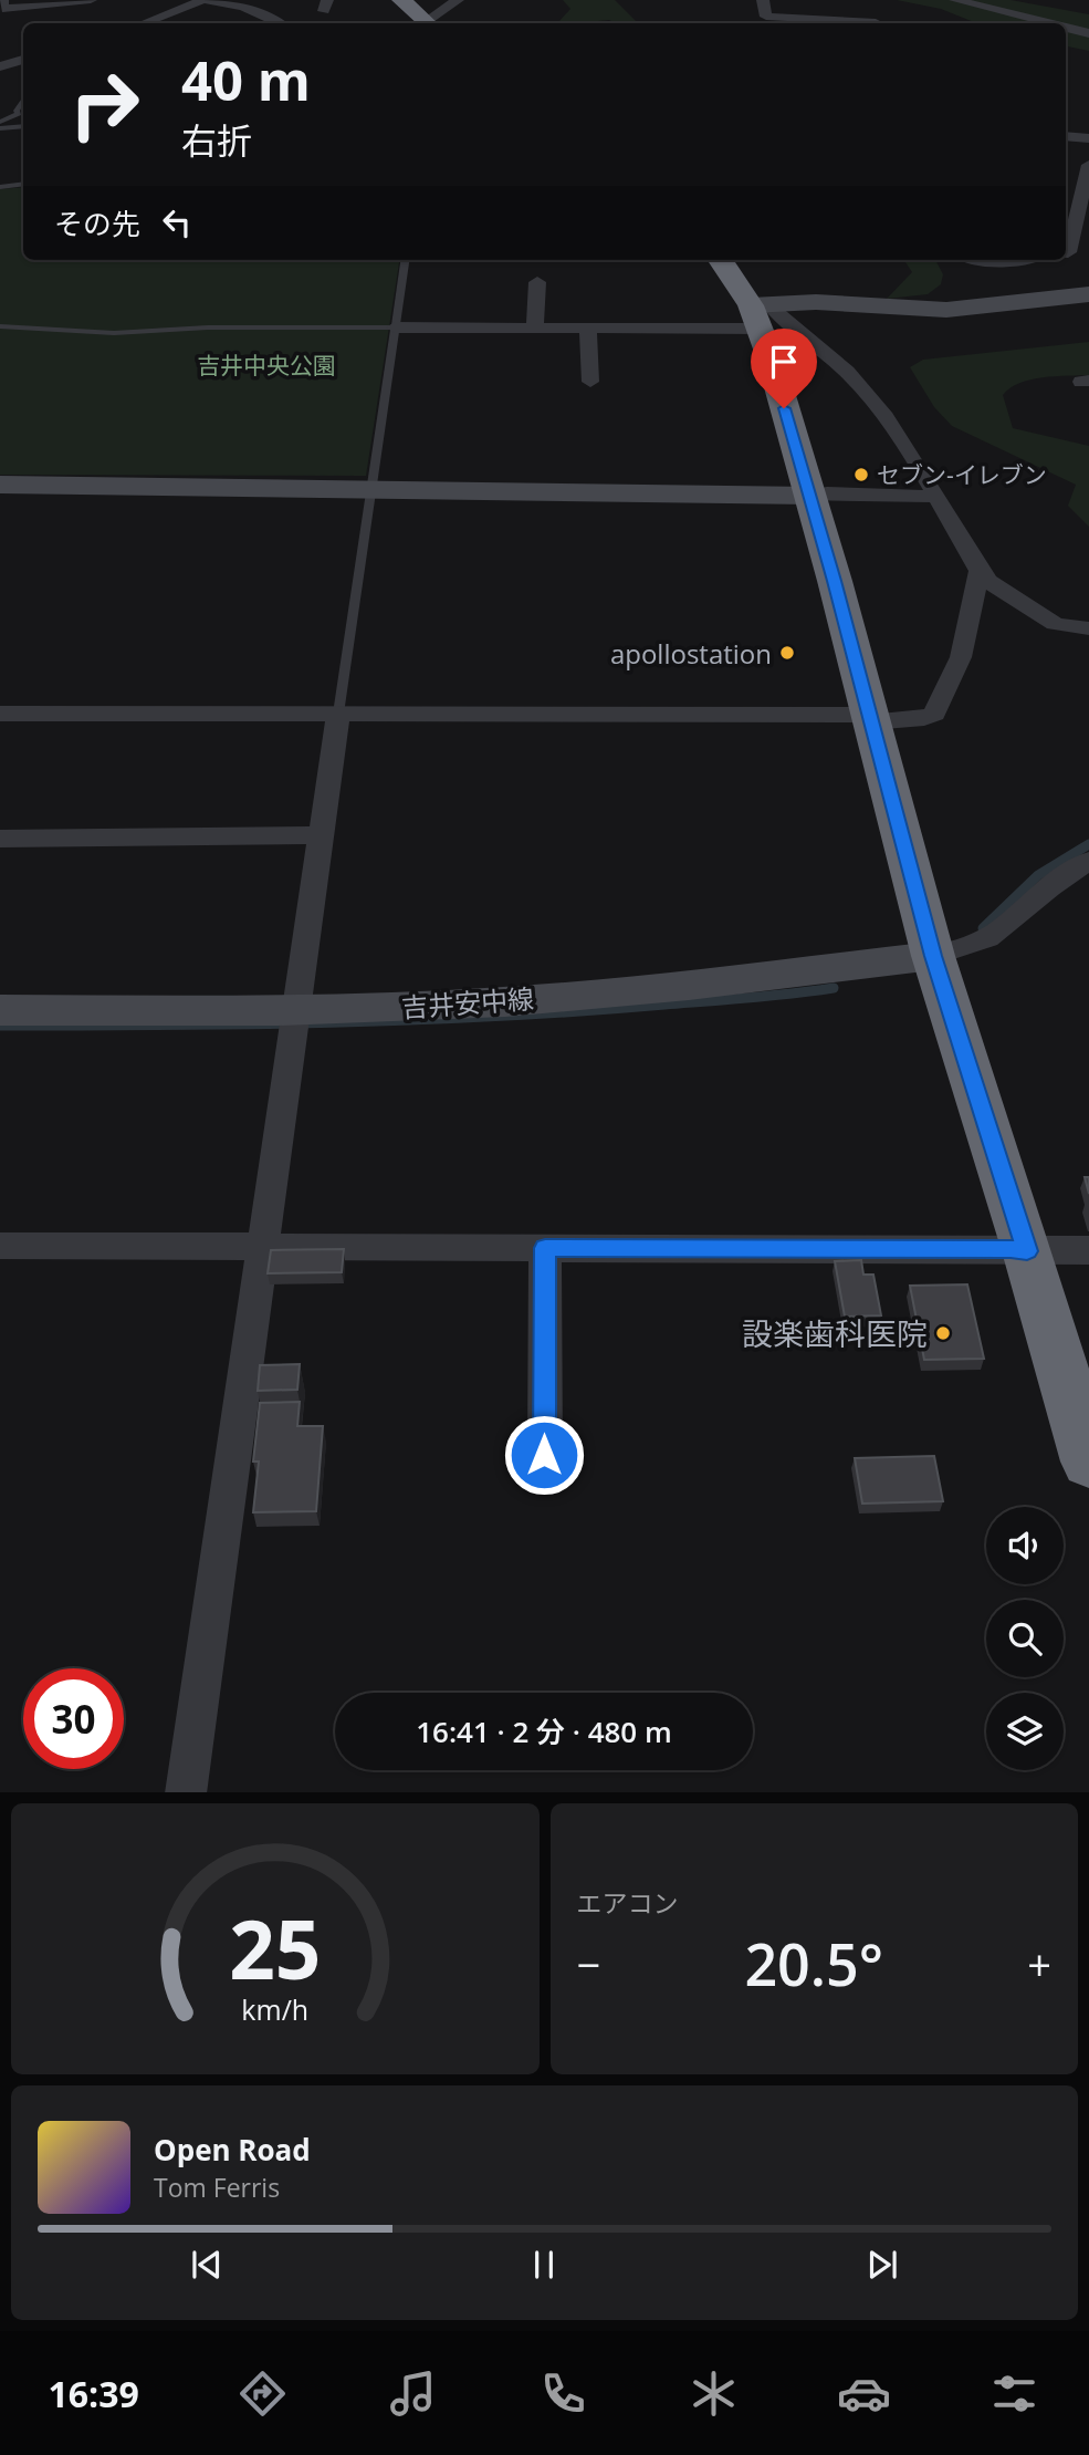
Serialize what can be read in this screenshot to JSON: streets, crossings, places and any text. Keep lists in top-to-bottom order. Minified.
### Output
{"streets":{"street":["吉井安中線"]},"parks":["吉井中央公園"],"places":["セブン-イレブン","apollostation","設楽歯科医院"],"page":{"turn":["40 m","右折"],"then":"その先","limit":"30","trip":"16:41 · 2 分 · 480 m","tile":"エアコン","heat":["−","20.5°","+"],"song":["Open Road","Tom Ferris"],"tabs":"16:39","gauge":["25","km/h"]}}
